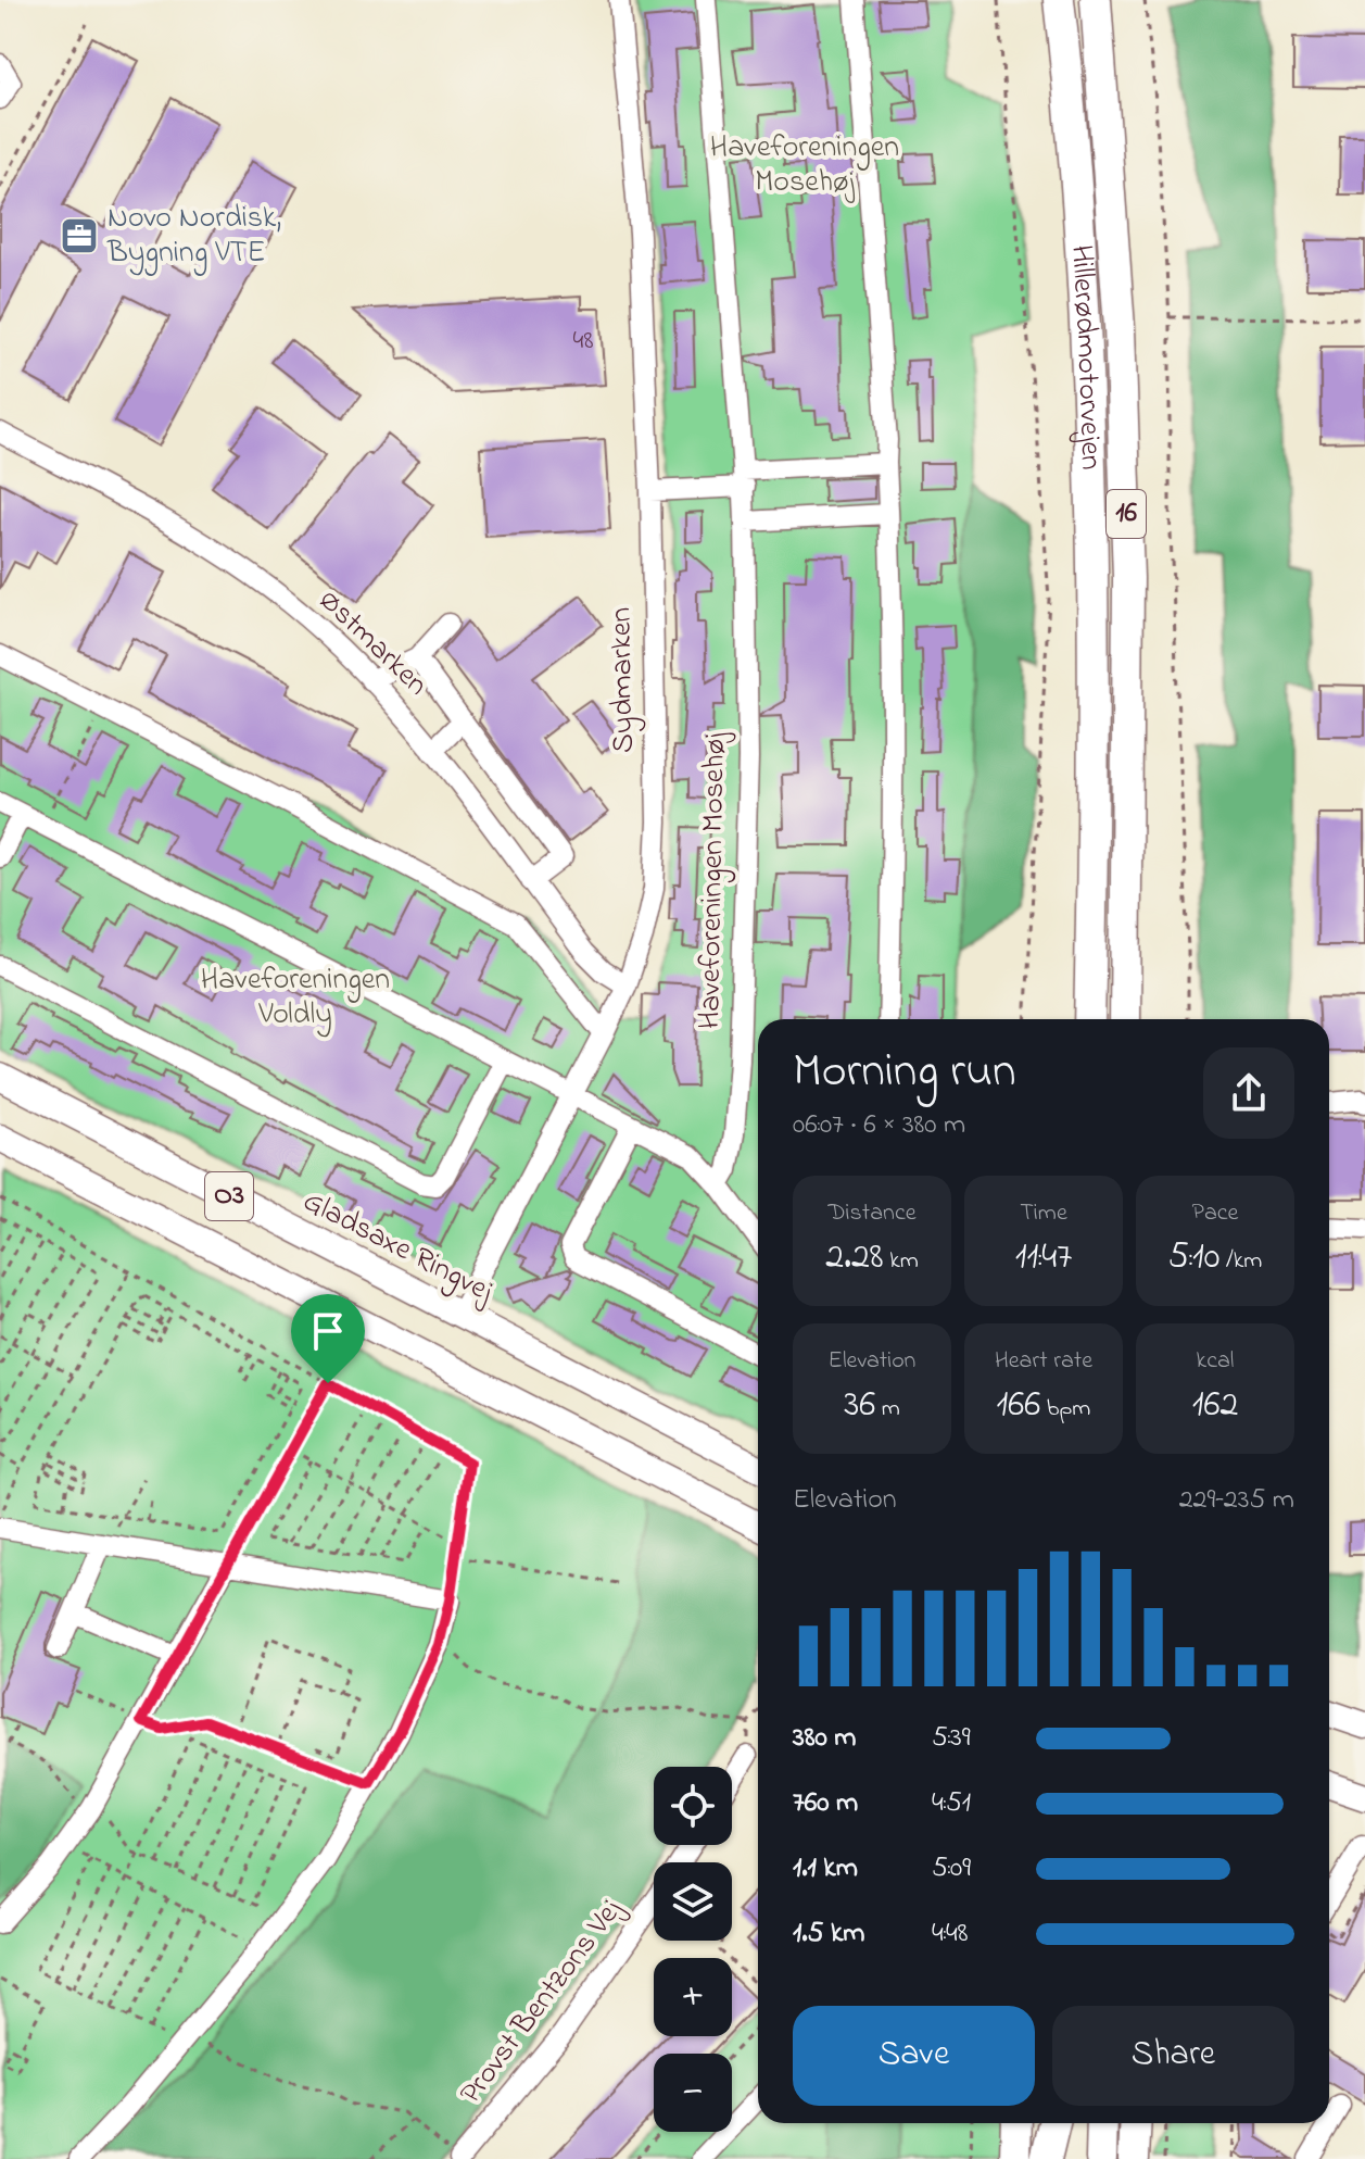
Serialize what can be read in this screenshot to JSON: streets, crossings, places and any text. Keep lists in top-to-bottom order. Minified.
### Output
{"streets":{"highway":["Hillerødmotorvejen","16"],"main road":["O3","Gladsaxe Ringvej"],"street":["Østmarken","Sydmarken","Haveforeningen Mosehøj","Provst Bentzons Vej"]},"crossings":[["Østmarken","Sydmarken"],["Sydmarken","Gladsaxe Ringvej"]],"parks":["Haveforeningen Mosehøj","Haveforeningen Voldly"],"places":{"office":["Novo Nordisk, Bygning VTE"]},"house_numbers":["48"],"page":{"heading":["Morning run","06:07 · 6 × 380 m"],"stats":[["Distance","2.28 km"],["Time","11:47"],["Pace","5:10 /km"],["Elevation","36 m"],["Heart rate","166 bpm"],["kcal","162"]],"chart":["Elevation","229–235 m"],"list":[{"name":"380 m","note":"5:39"},{"name":"760 m","note":"4:51"},{"name":"1.1 km","note":"5:09"},{"name":"1.5 km","note":"4:48"}],"map_buttons":["+","−"],"buttons":["Save","Share"]}}
